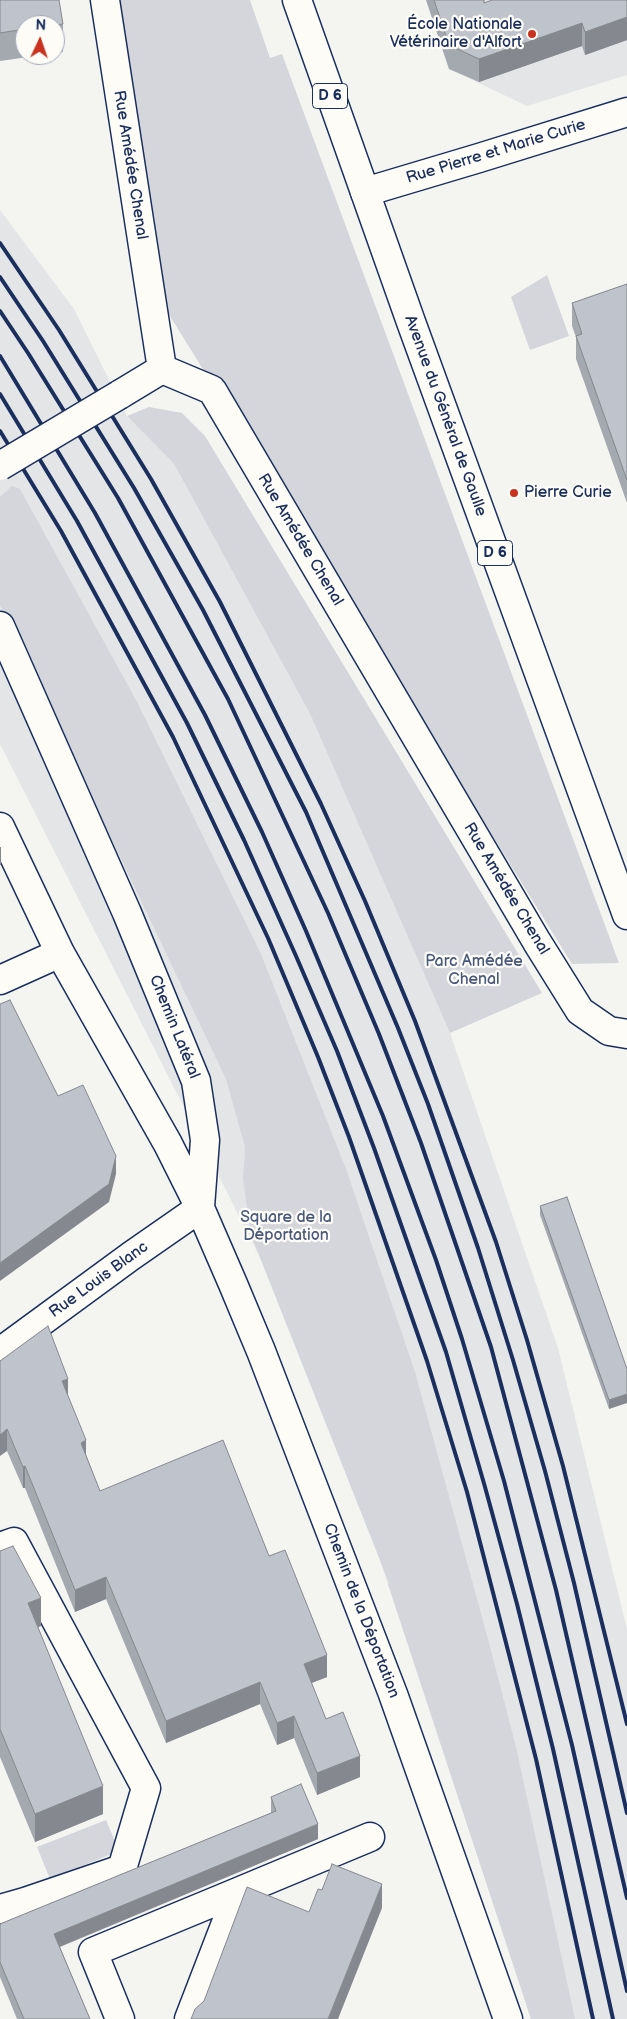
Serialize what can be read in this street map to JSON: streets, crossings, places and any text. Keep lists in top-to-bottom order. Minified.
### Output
{"streets":{"street":["D 6","Rue Pierre et Marie Curie","Rue Amédée Chenal","Avenue du Général de Gaulle","Chemin Latéral","Rue Louis Blanc","Chemin de la Déportation"]},"crossings":[["Rue Pierre et Marie Curie","Avenue du Général de Gaulle"],["Chemin Latéral","Rue Louis Blanc"],["Chemin Latéral","Chemin de la Déportation"],["Rue Louis Blanc","Chemin de la Déportation"]],"parks":["Parc Amédée Chenal","Square de la Déportation"],"places":["École Nationale Vétérinaire d'Alfort","Pierre Curie"],"north":"top"}
